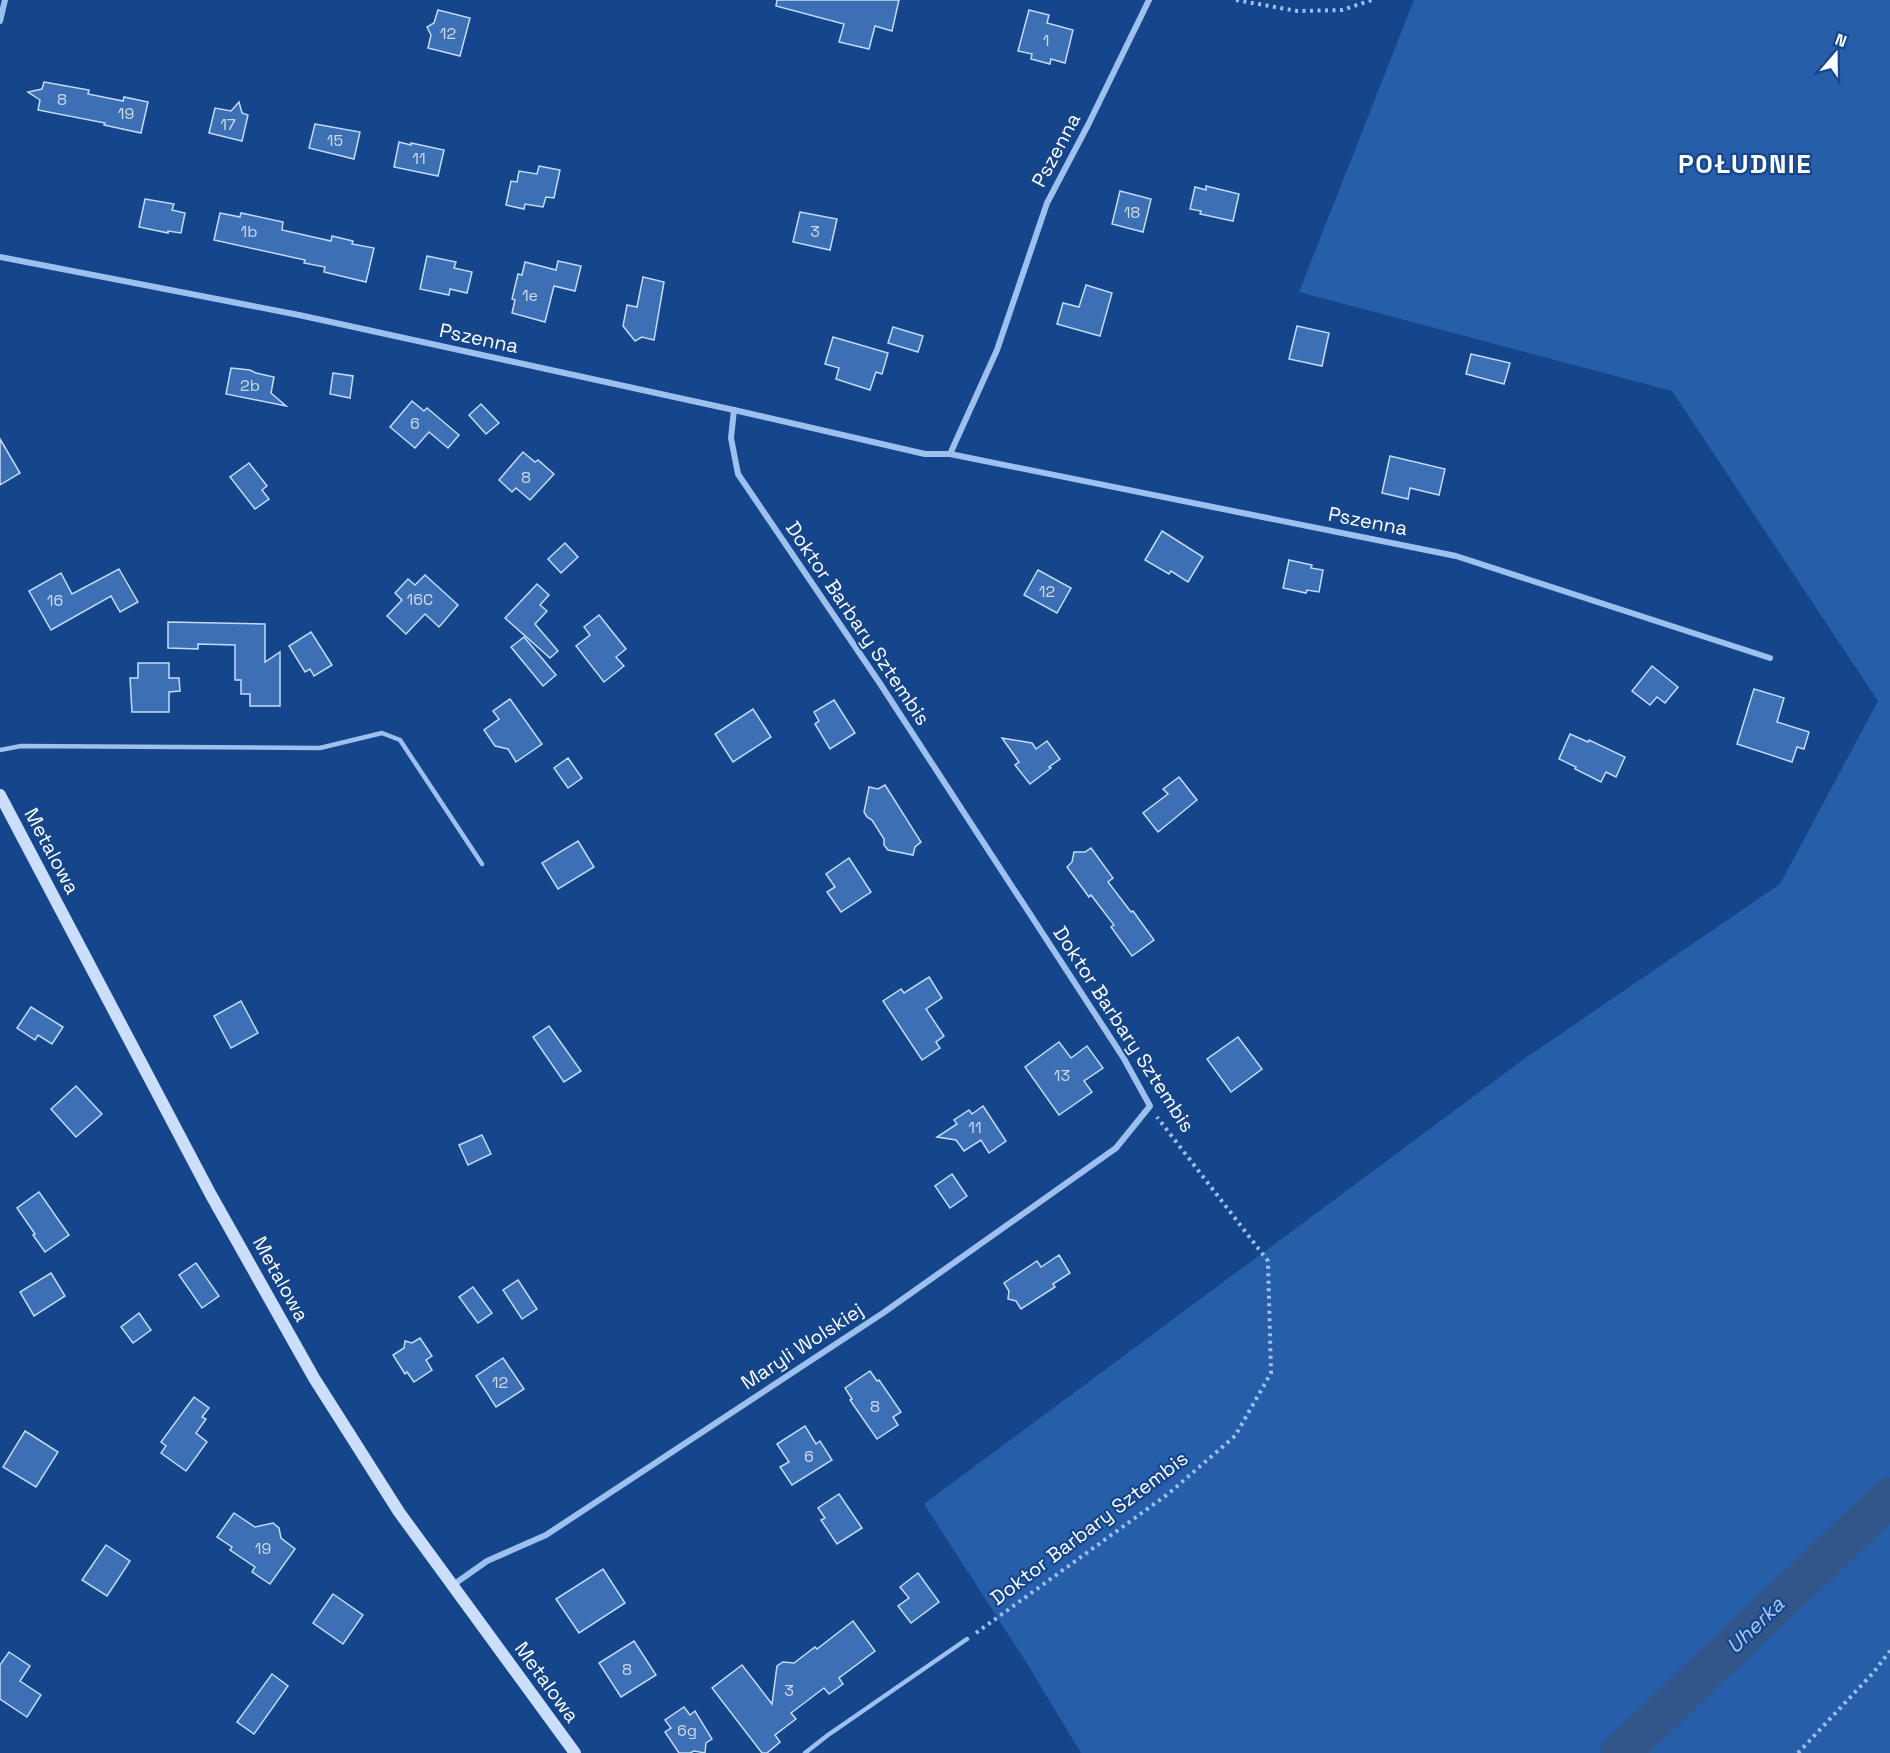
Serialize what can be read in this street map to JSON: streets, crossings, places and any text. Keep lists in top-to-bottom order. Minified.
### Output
{"streets":{"street":["Pszenna","Doktor Barbary Sztembis","Metalowa","Maryli Wolskiej"]},"crossings":[["Pszenna","Doktor Barbary Sztembis"],["Doktor Barbary Sztembis","Maryli Wolskiej"],["Metalowa","Maryli Wolskiej"]],"districts":["POŁUDNIE"],"water":["Uherka"],"house_numbers":["12","1","8","19","17","15","11","18","1b","3","1e","2b","6","8","12","16C","16","13","11","12","8","6","19","8","3","6g"],"north":"top"}
